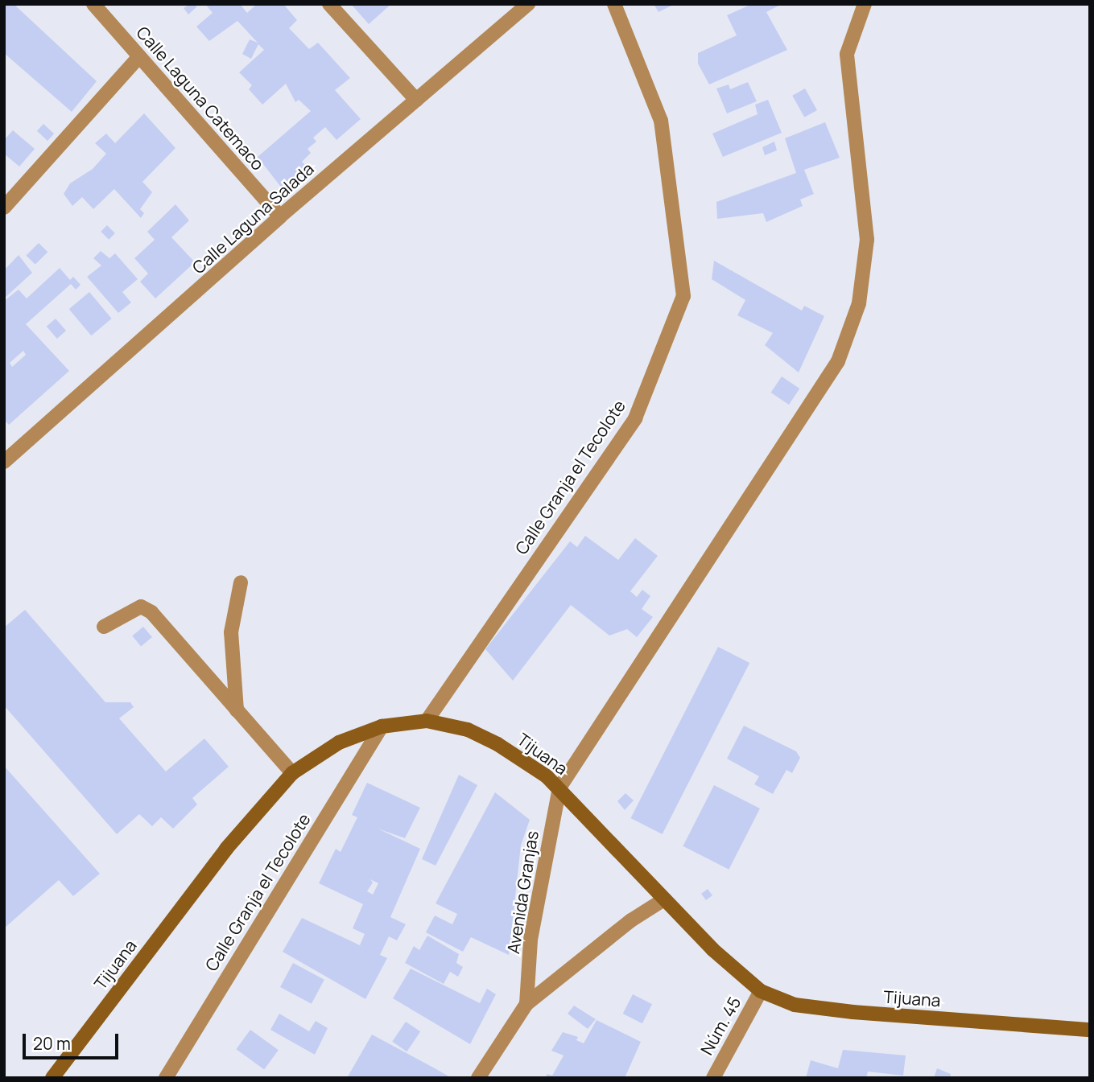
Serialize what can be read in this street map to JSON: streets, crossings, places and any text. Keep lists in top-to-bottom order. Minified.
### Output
{"streets":{"street":["Calle Laguna Catemaco","Calle Laguna Salada","Calle Granja el Tecolote","Tijuana","Avenida Granjas","Núm. 45"]},"crossings":[["Calle Laguna Catemaco","Calle Laguna Salada"],["Calle Granja el Tecolote","Tijuana"],["Tijuana","Avenida Granjas"],["Tijuana","Núm. 45"]],"scale_bar":"20 m"}
